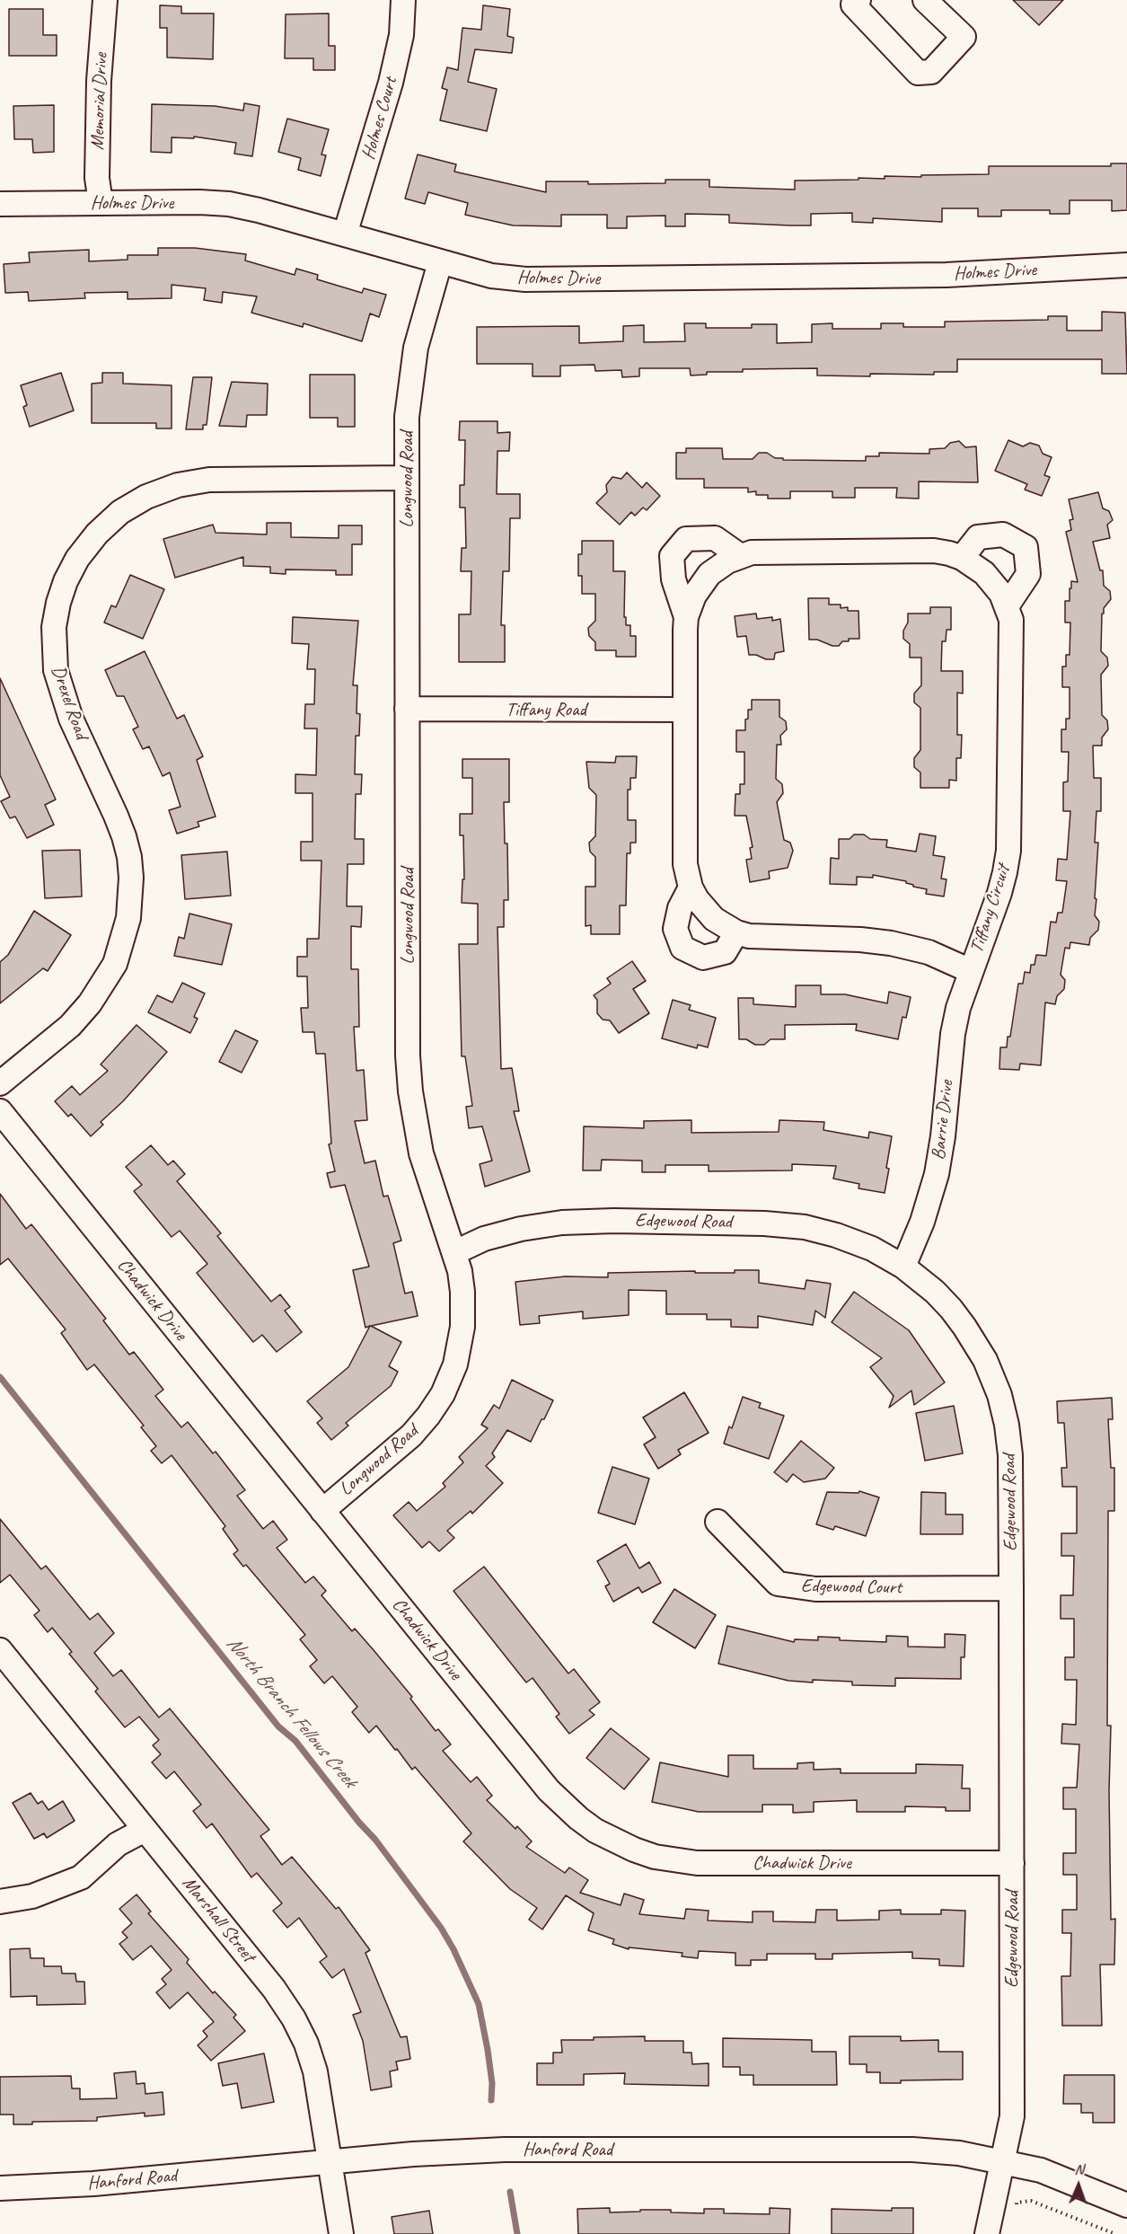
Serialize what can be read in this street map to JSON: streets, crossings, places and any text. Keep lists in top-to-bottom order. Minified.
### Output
{"streets":{"street":["Memorial Drive","Holmes Court","Holmes Drive","Longwood Road","Drexel Road","Tiffany Road","Tiffany Circuit","Barrie Drive","Edgewood Road","Chadwick Drive","Edgewood Court","Marshall Street","Hanford Road"]},"crossings":[["Memorial Drive","Holmes Drive"],["Holmes Court","Holmes Drive"],["Holmes Drive","Longwood Road"],["Longwood Road","Drexel Road"],["Longwood Road","Tiffany Road"],["Longwood Road","Edgewood Road"],["Longwood Road","Chadwick Drive"],["Tiffany Road","Tiffany Circuit"],["Tiffany Circuit","Barrie Drive"],["Barrie Drive","Edgewood Road"],["Edgewood Road","Chadwick Drive"],["Edgewood Road","Edgewood Court"],["Edgewood Road","Hanford Road"],["Marshall Street","Hanford Road"]],"water":["North Branch Fellows Creek"],"north":"top"}
